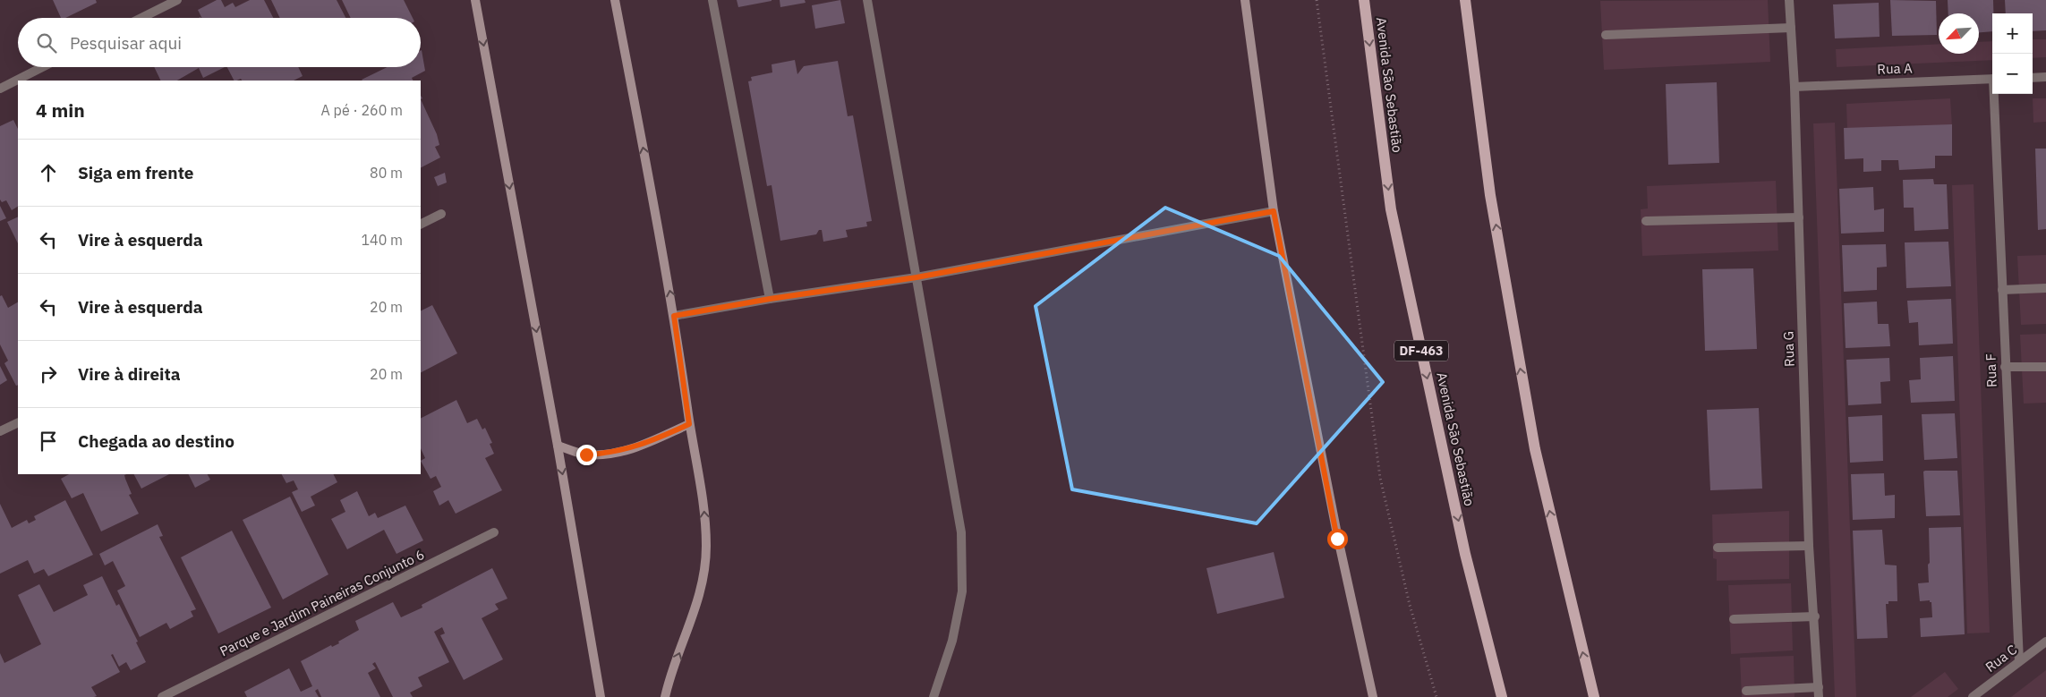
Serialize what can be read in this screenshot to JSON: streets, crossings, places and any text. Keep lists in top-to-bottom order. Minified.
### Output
{"streets":{"main road":["Avenida São Sebastião","DF-463"],"street":["Rua A","Rua G","Rua F","Parque e Jardim Paineiras Conjunto 6","Rua C"]},"crossings":[["Rua A","Rua G"],["Rua F","Rua C"]],"north":"bottom left","page":{"map_buttons":["+","−"],"search":"Pesquisar aqui","heading":["4 min","A pé · 260 m"],"list":[["Siga em frente","80 m"],["Vire à esquerda","140 m"],["Vire à esquerda","20 m"],["Vire à direita","20 m"],"Chegada ao destino"]}}
